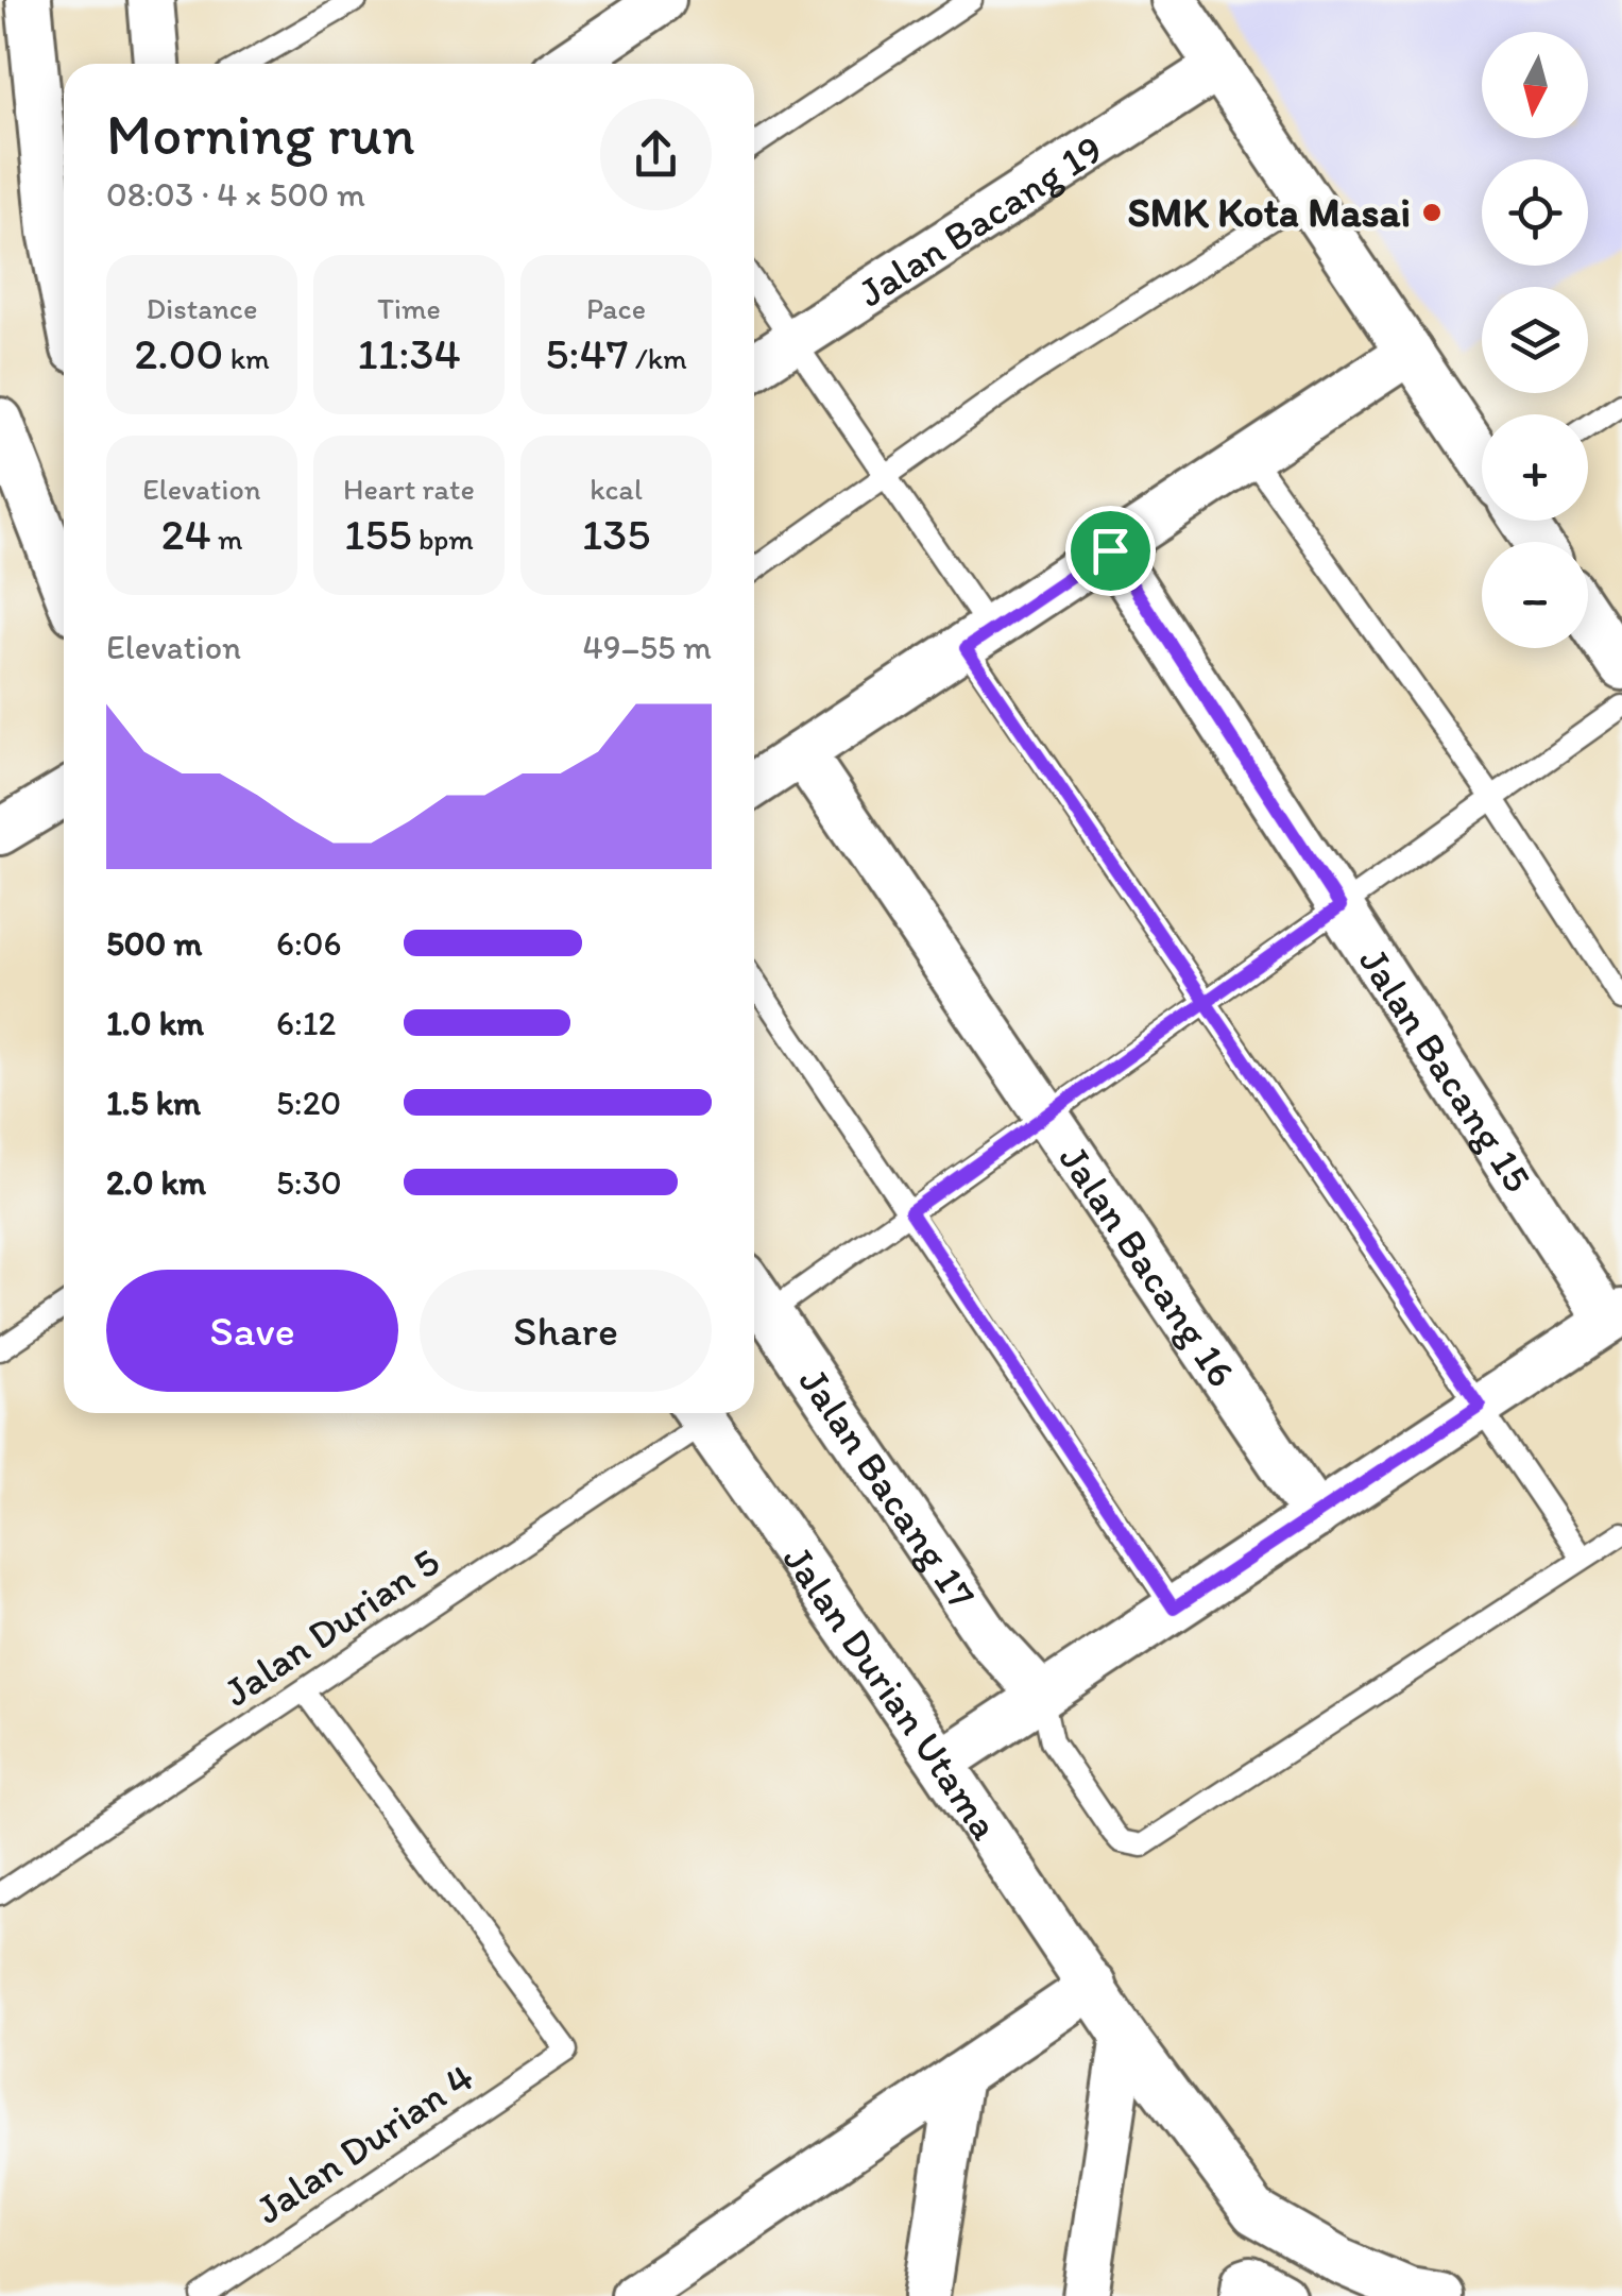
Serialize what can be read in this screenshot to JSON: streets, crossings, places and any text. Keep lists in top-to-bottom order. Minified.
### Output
{"streets":{"street":["Jalan Bacang 19","Jalan Bacang 15","Jalan Bacang 16","Jalan Bacang 17","Jalan Durian Utama"],"lane":["Jalan Durian 5","Jalan Durian 4"]},"crossings":[["Jalan Durian 5","Jalan Durian 4"]],"places":["SMK Kota Masai"],"north":"bottom","page":{"map_buttons":["+","−"],"heading":["Morning run","08:03 · 4 × 500 m"],"stats":[["Distance","2.00 km"],["Time","11:34"],["Pace","5:47 /km"],["Elevation","24 m"],["Heart rate","155 bpm"],["kcal","135"]],"chart":["Elevation","49–55 m"],"list":[{"name":"500 m","note":"6:06"},{"name":"1.0 km","note":"6:12"},{"name":"1.5 km","note":"5:20"},{"name":"2.0 km","note":"5:30"}],"buttons":["Save","Share"]}}
